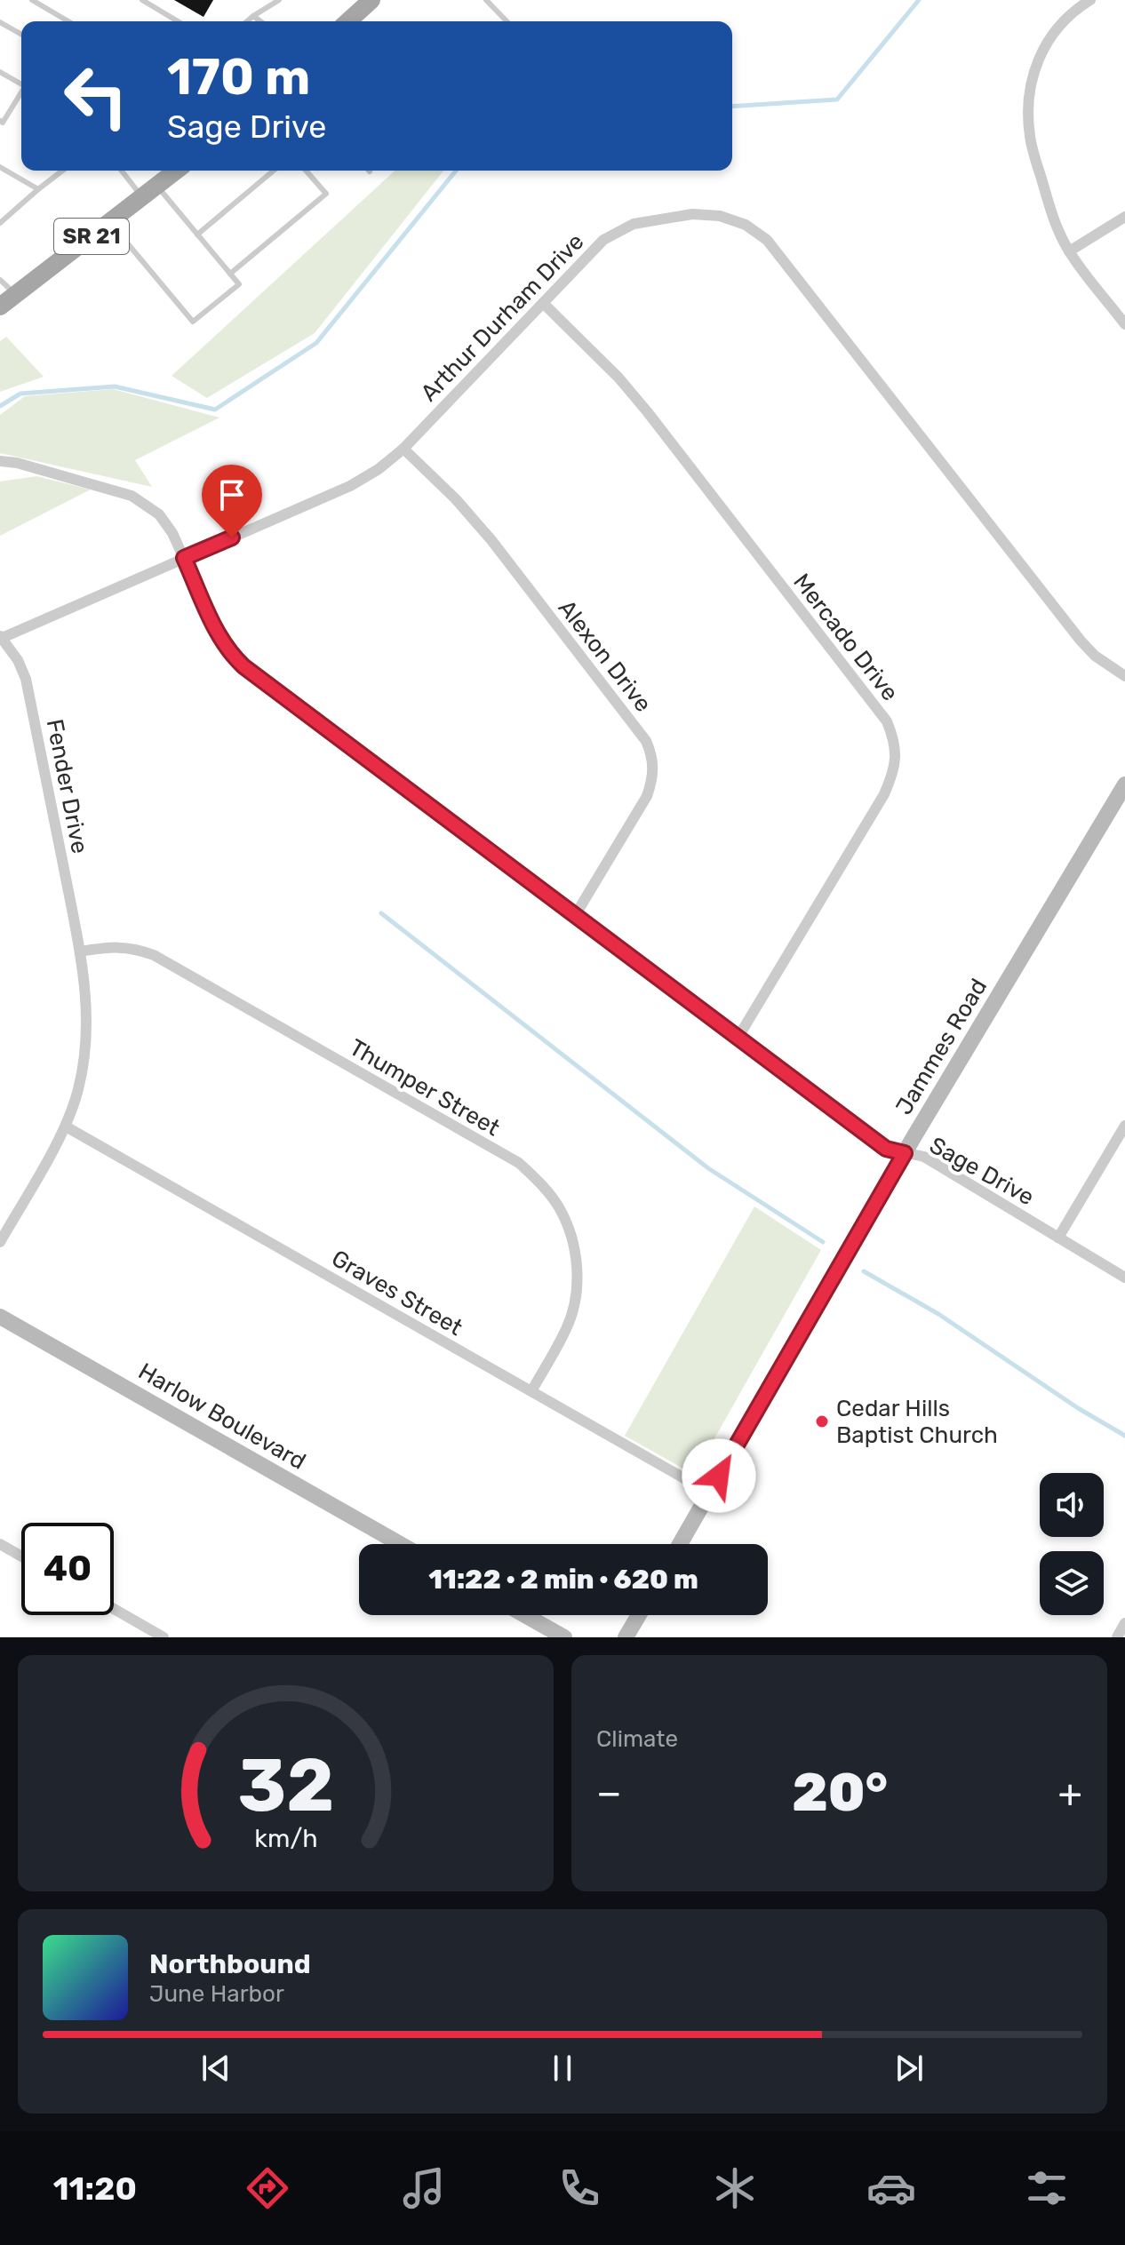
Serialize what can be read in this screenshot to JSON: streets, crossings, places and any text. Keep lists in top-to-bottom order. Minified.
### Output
{"streets":{"main road":["SR 21"],"street":["Arthur Durham Drive","Mercado Drive","Alexon Drive","Fender Drive","Jammes Road","Thumper Street","Sage Drive","Graves Street","Harlow Boulevard"]},"crossings":[["Arthur Durham Drive","Mercado Drive"],["Arthur Durham Drive","Alexon Drive"],["Arthur Durham Drive","Fender Drive"],["Arthur Durham Drive","Sage Drive"],["Mercado Drive","Sage Drive"],["Alexon Drive","Sage Drive"],["Fender Drive","Thumper Street"],["Fender Drive","Graves Street"],["Jammes Road","Sage Drive"],["Jammes Road","Graves Street"],["Thumper Street","Graves Street"]],"places":["Cedar Hills Baptist Church"],"page":{"turn":["170 m","Sage Drive"],"limit":"40","trip":"11:22 · 2 min · 620 m","tile":"Climate","heat":["−","20°","+"],"song":["Northbound","June Harbor"],"tabs":"11:20","gauge":["32","km/h"]}}
